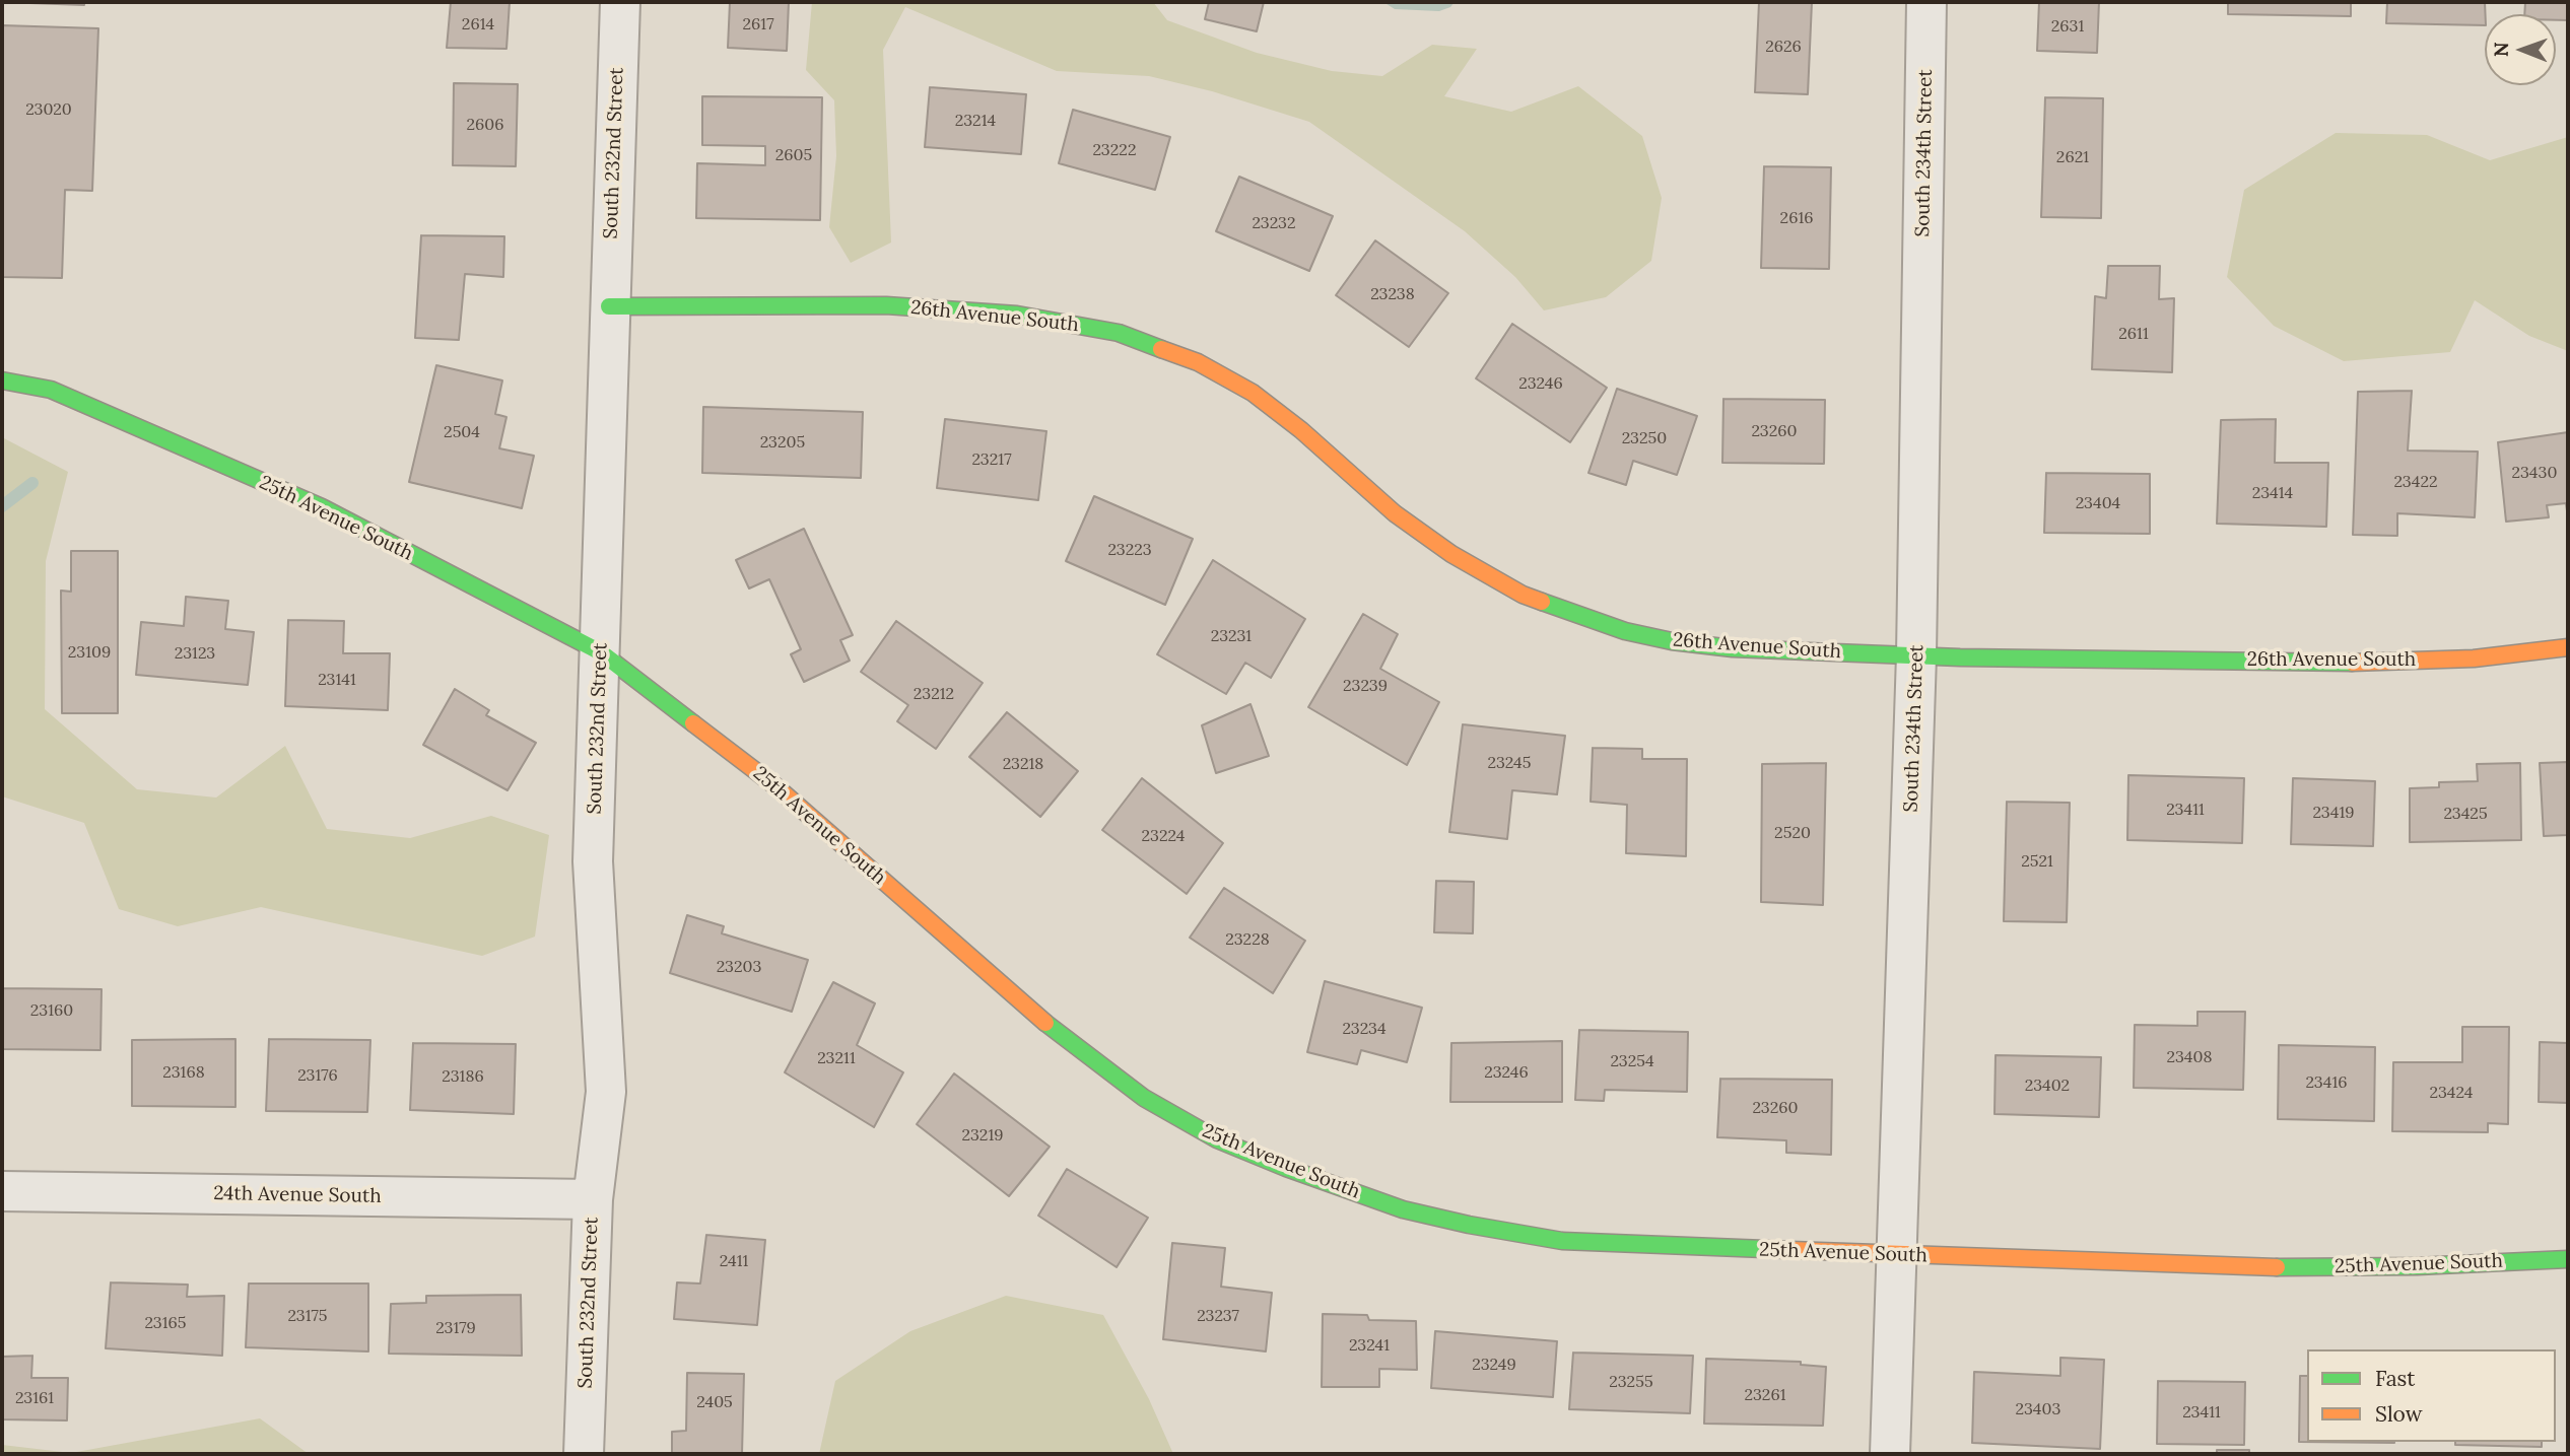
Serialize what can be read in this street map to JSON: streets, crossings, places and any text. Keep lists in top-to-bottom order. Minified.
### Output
{"streets":{"street":["South 232nd Street","South 234th Street","26th Avenue South","25th Avenue South","24th Avenue South"]},"crossings":[["South 232nd Street","26th Avenue South"],["South 232nd Street","25th Avenue South"],["South 232nd Street","24th Avenue South"],["South 234th Street","26th Avenue South"],["South 234th Street","25th Avenue South"]],"house_numbers":["2614","2617","2631","2626","23020","23214","2606","23222","2605","2621","2616","23232","23238","2611","23246","23260","2504","23250","23205","23217","23430","23422","23414","23404","23223","23231","23109","23123","23141","23239","23212","23245","23218","23411","23419","23425","2520","23224","2521","23228","23203","23160","23234","23408","23211","23254","23168","23246","23176","23186","23416","23402","23424","23260","23219","2411","23175","23237","23165","23179","23241","23249","23255","23261","23161","2405","23403","23411"],"legend":["Fast","Slow"],"north":"left"}
